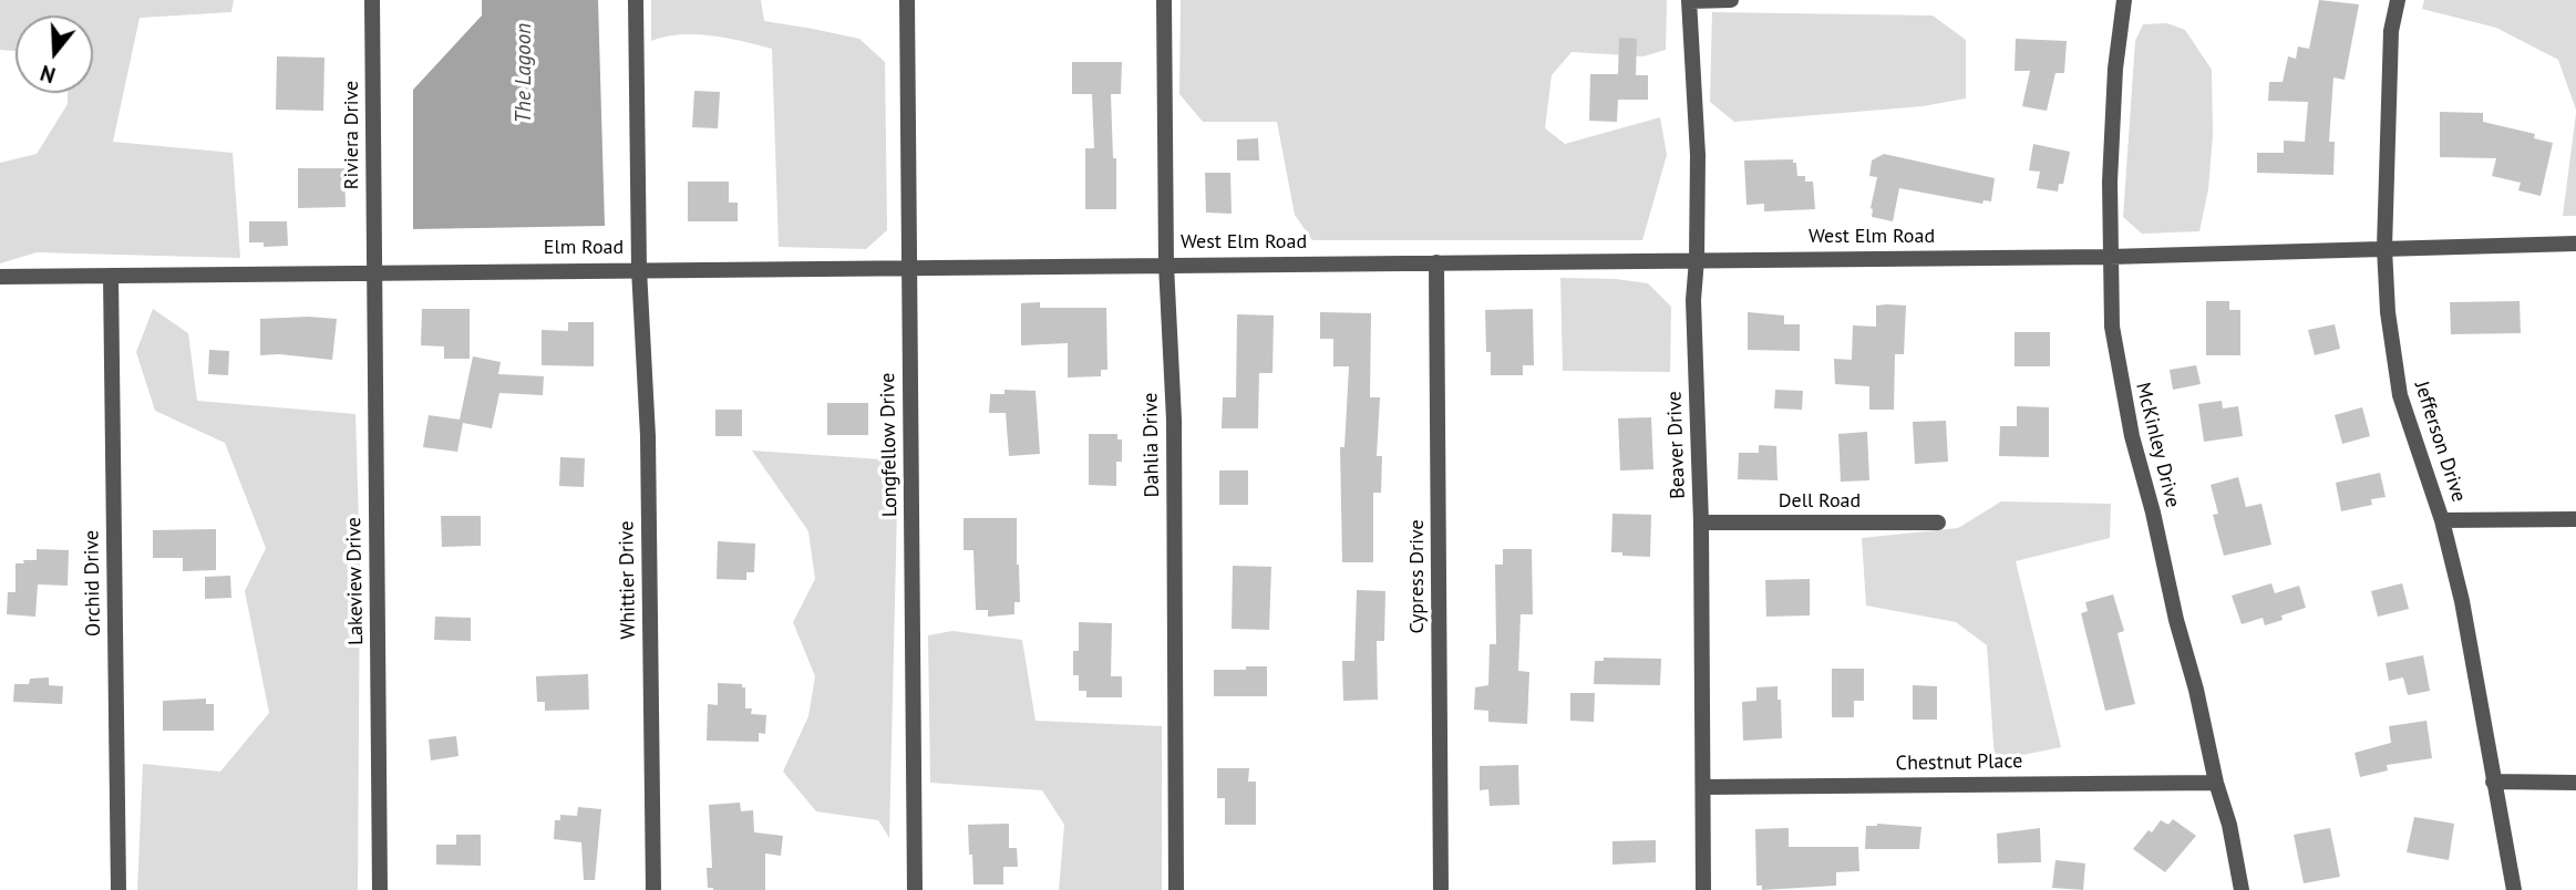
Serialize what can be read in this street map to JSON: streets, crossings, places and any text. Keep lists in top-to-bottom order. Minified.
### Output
{"streets":{"street":["Riviera Drive","West Elm Road","Elm Road","Jefferson Drive","Longfellow Drive","Dahlia Drive","Beaver Drive","McKinley Drive","Dell Road","Cypress Drive","Whittier Drive","Lakeview Drive","Orchid Drive","Chestnut Place"]},"crossings":[["Riviera Drive","Elm Road"],["Riviera Drive","Lakeview Drive"],["West Elm Road","Elm Road"],["West Elm Road","Jefferson Drive"],["West Elm Road","Dahlia Drive"],["West Elm Road","Beaver Drive"],["West Elm Road","McKinley Drive"],["West Elm Road","Cypress Drive"],["Elm Road","Longfellow Drive"],["Elm Road","Dahlia Drive"],["Elm Road","Whittier Drive"],["Elm Road","Lakeview Drive"],["Elm Road","Orchid Drive"],["Beaver Drive","Dell Road"],["Beaver Drive","Chestnut Place"],["McKinley Drive","Chestnut Place"]],"water":["The Lagoon"],"north":"bottom"}
